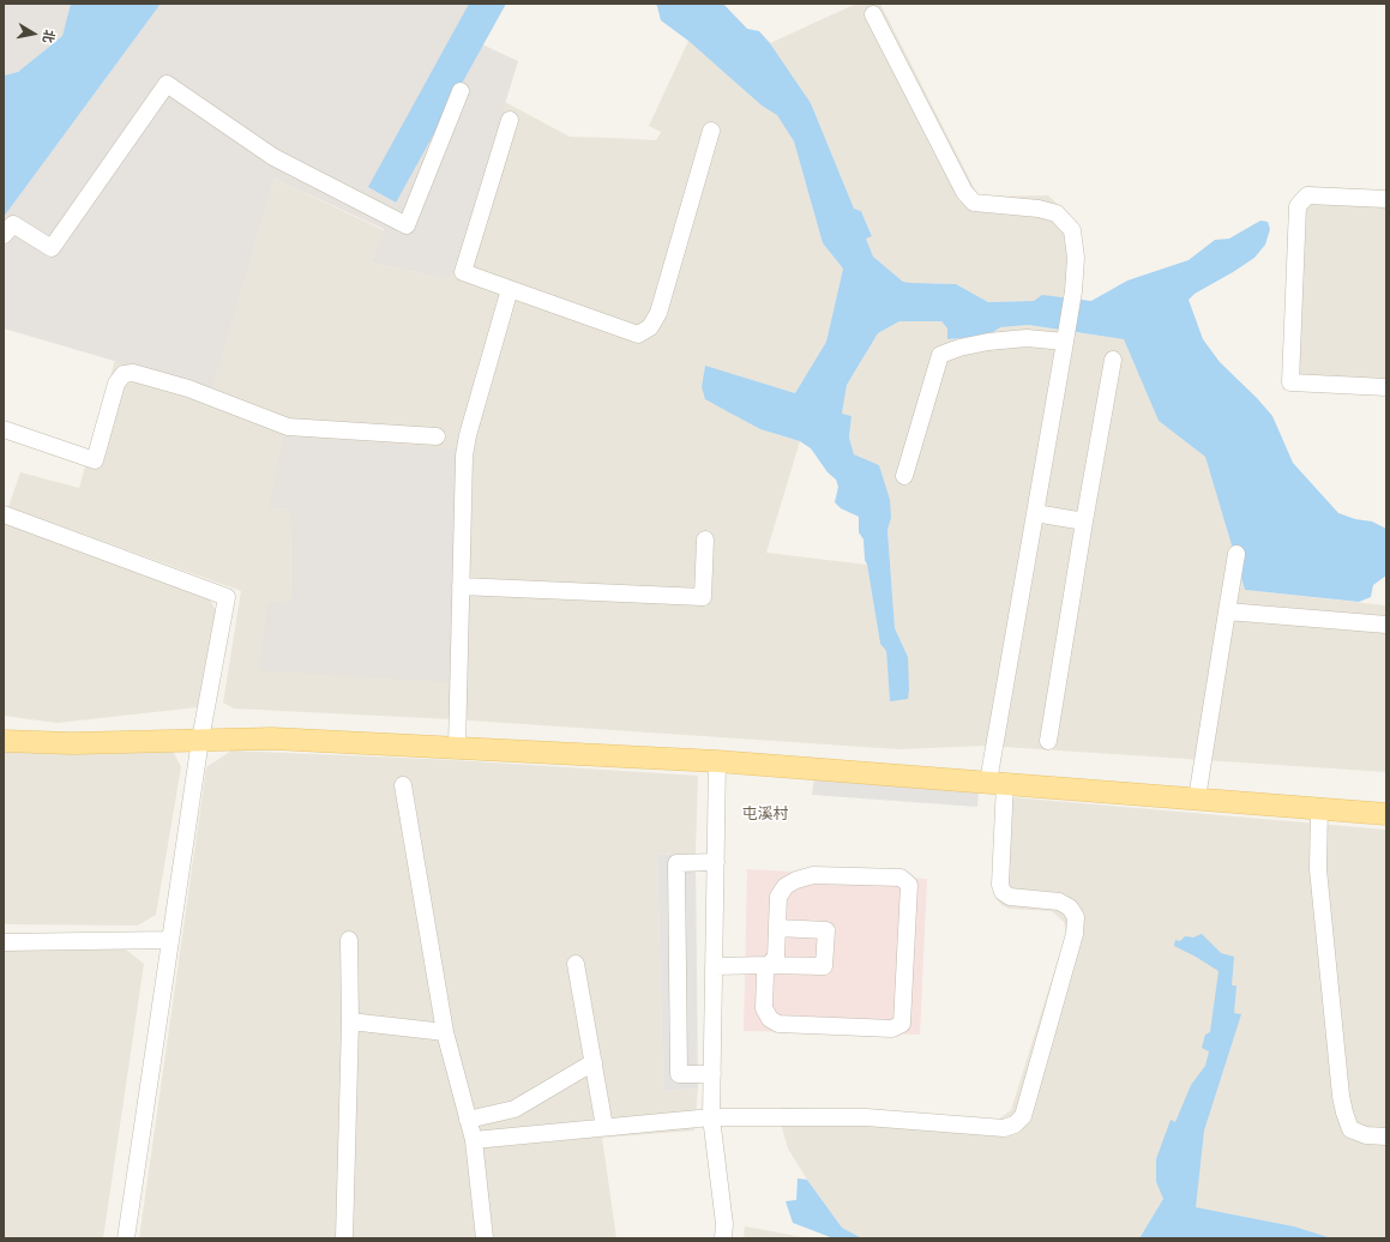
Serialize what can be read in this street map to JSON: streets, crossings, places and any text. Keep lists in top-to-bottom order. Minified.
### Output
{"districts":["屯溪村"],"north":"right"}
